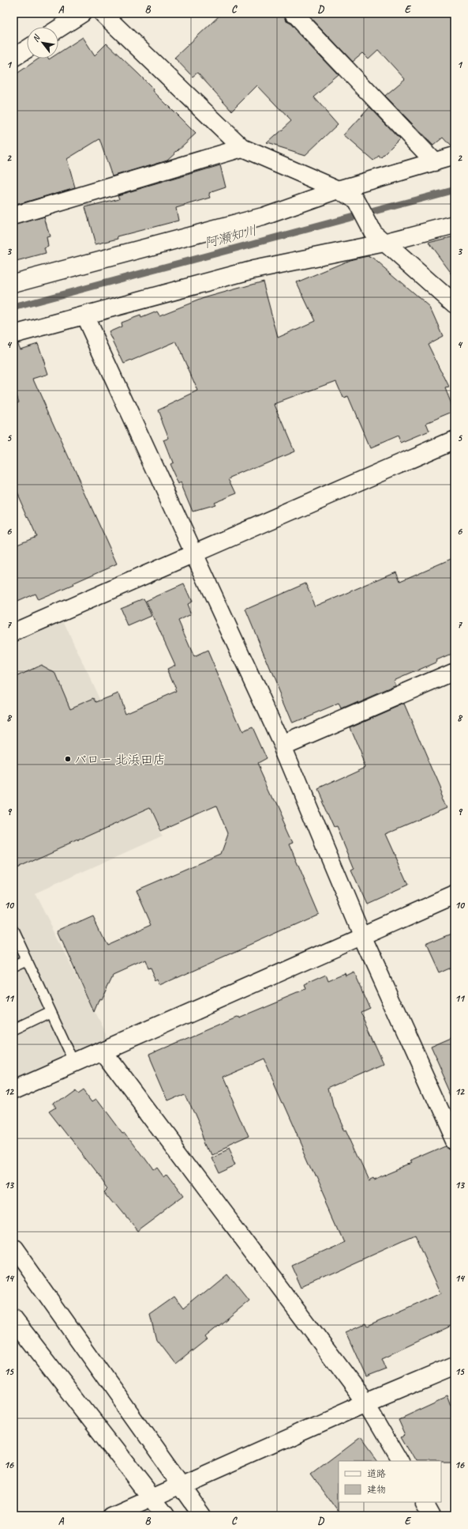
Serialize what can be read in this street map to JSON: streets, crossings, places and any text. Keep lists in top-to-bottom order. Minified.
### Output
{"water":["阿瀬知川"],"places":["バロー 北浜田店"],"legend":["道路","建物"],"north":"top left","grid":{"columns":["A","B","C","D","E"],"rows":["1","2","3","4","5","6","7","8","9","10","11","12","13","14","15","16"]}}
